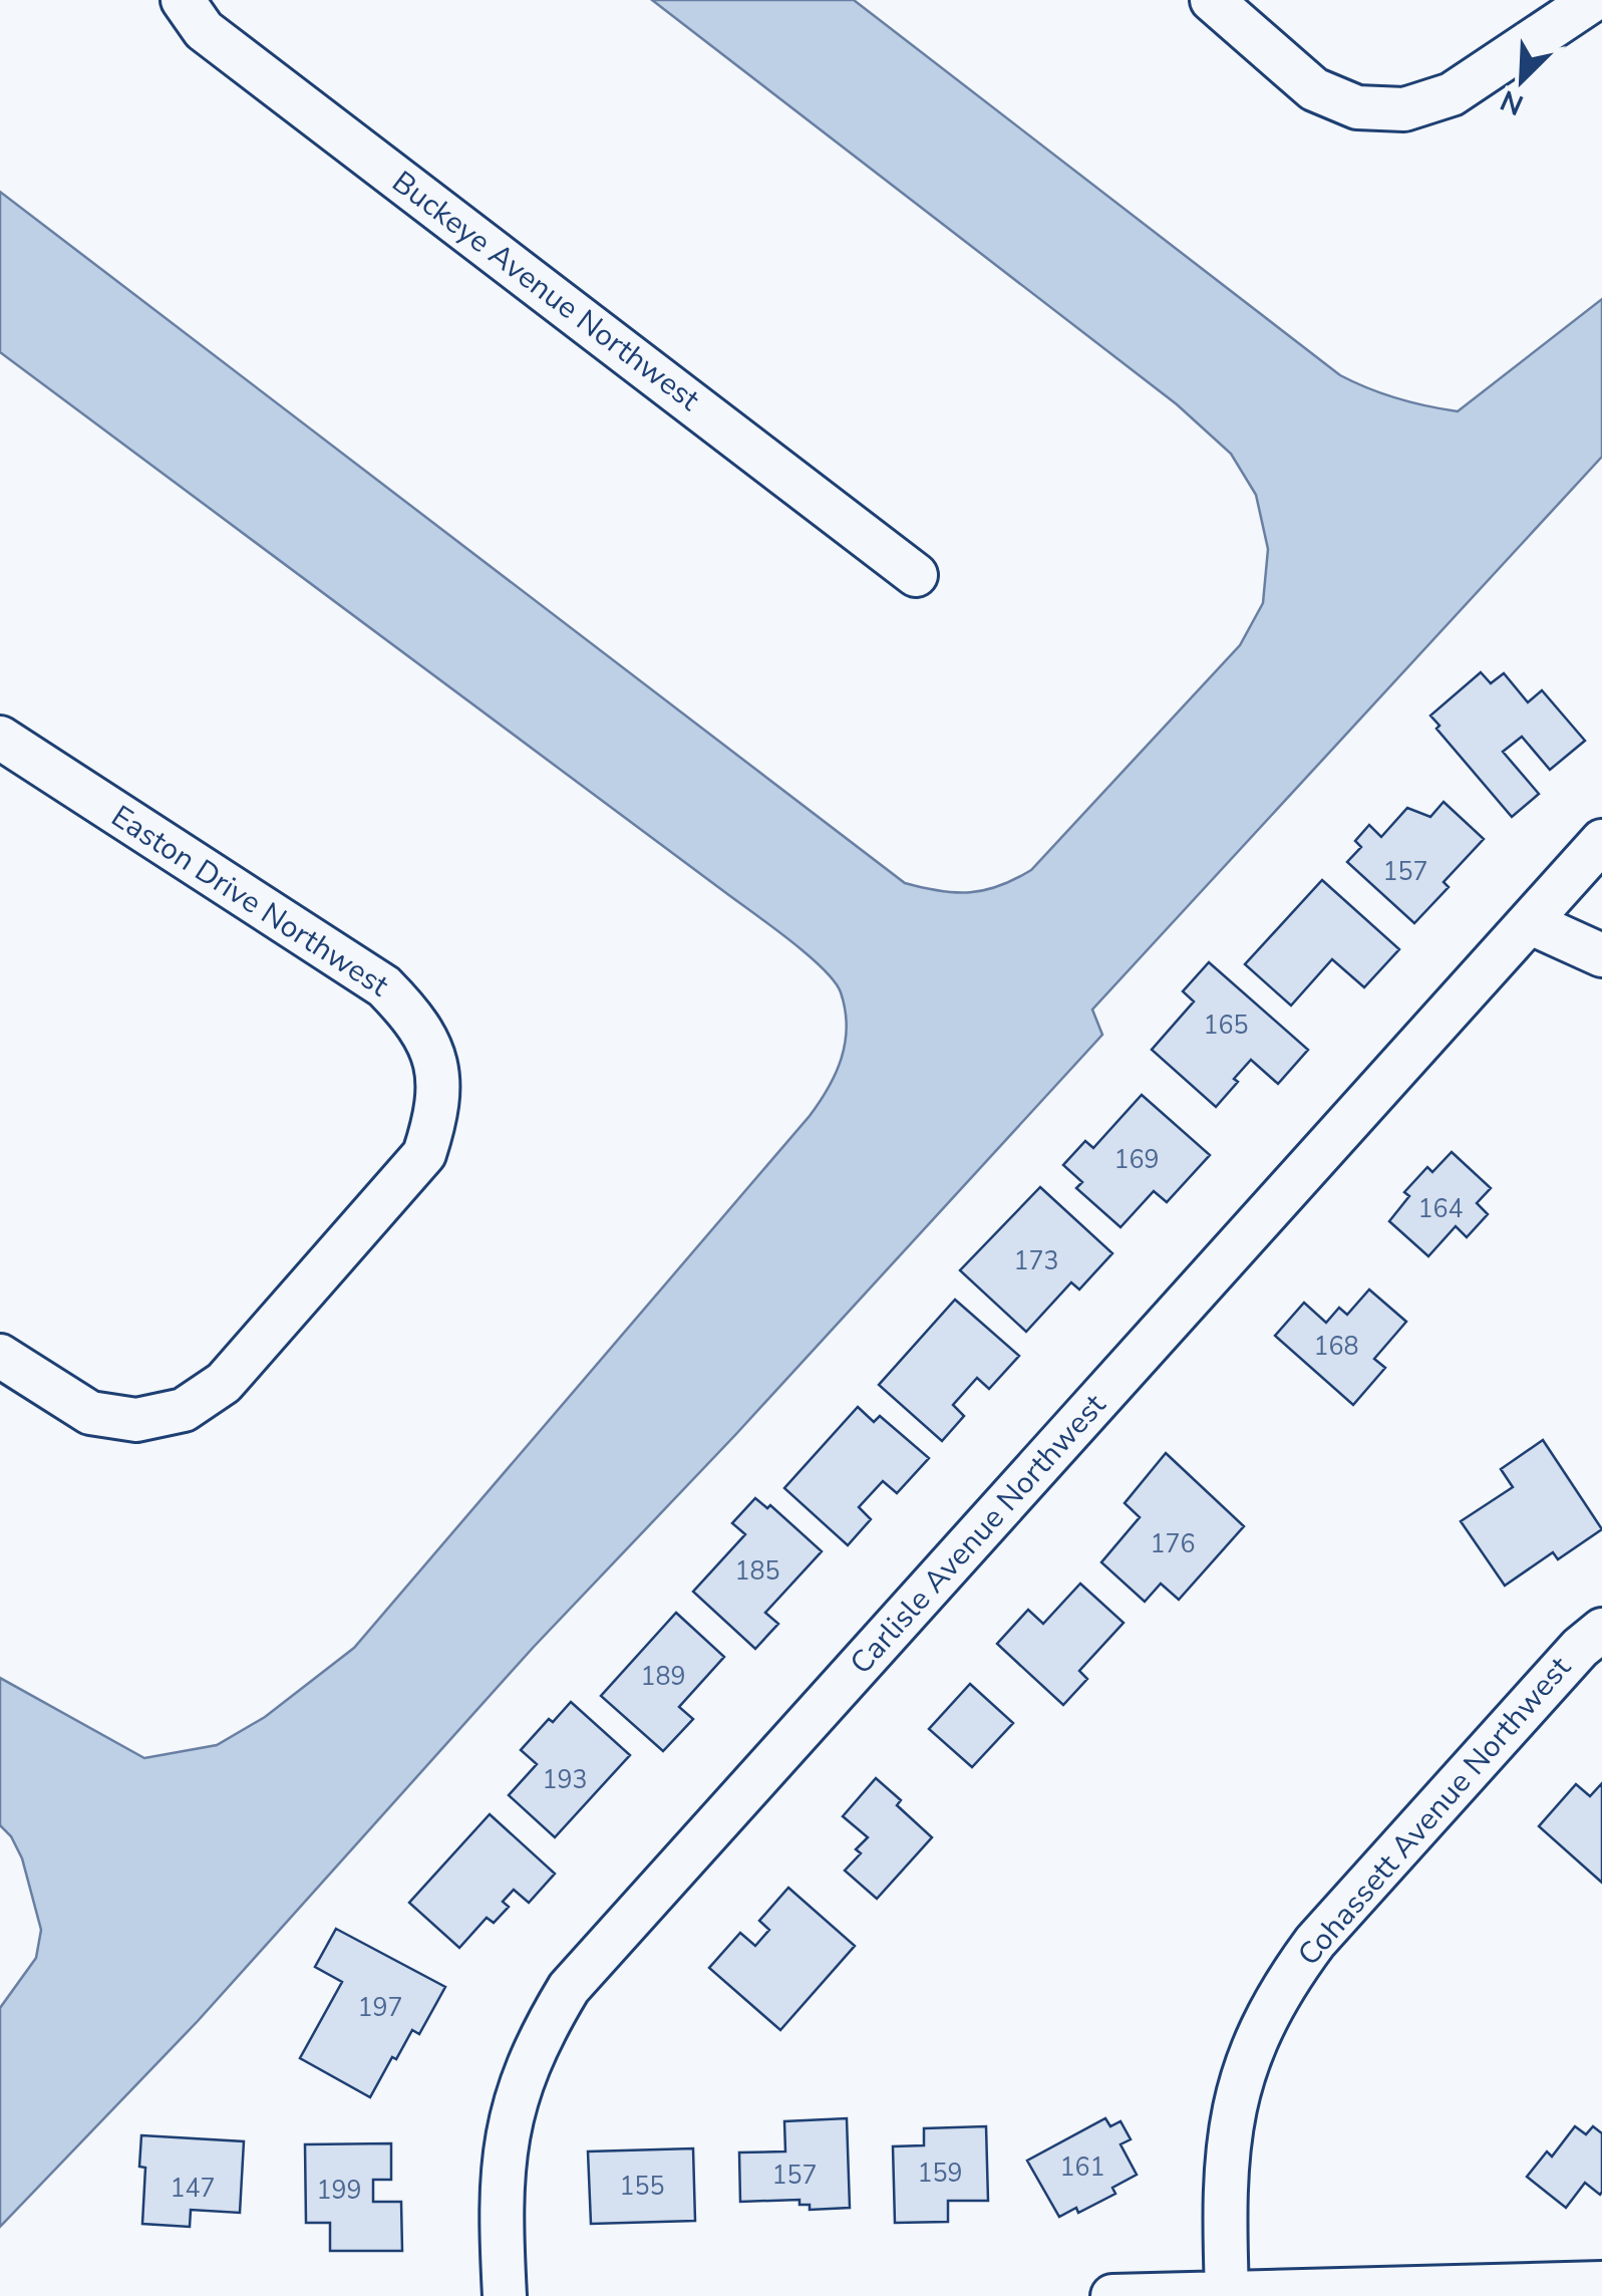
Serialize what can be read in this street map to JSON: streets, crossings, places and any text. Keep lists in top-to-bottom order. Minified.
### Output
{"streets":{"street":["Buckeye Avenue Northwest","Easton Drive Northwest","Carlisle Avenue Northwest","Cohassett Avenue Northwest"]},"house_numbers":["157","165","169","164","173","168","176","185","189","193","197","161","159","157","155","147","199"],"north":"bottom left"}
